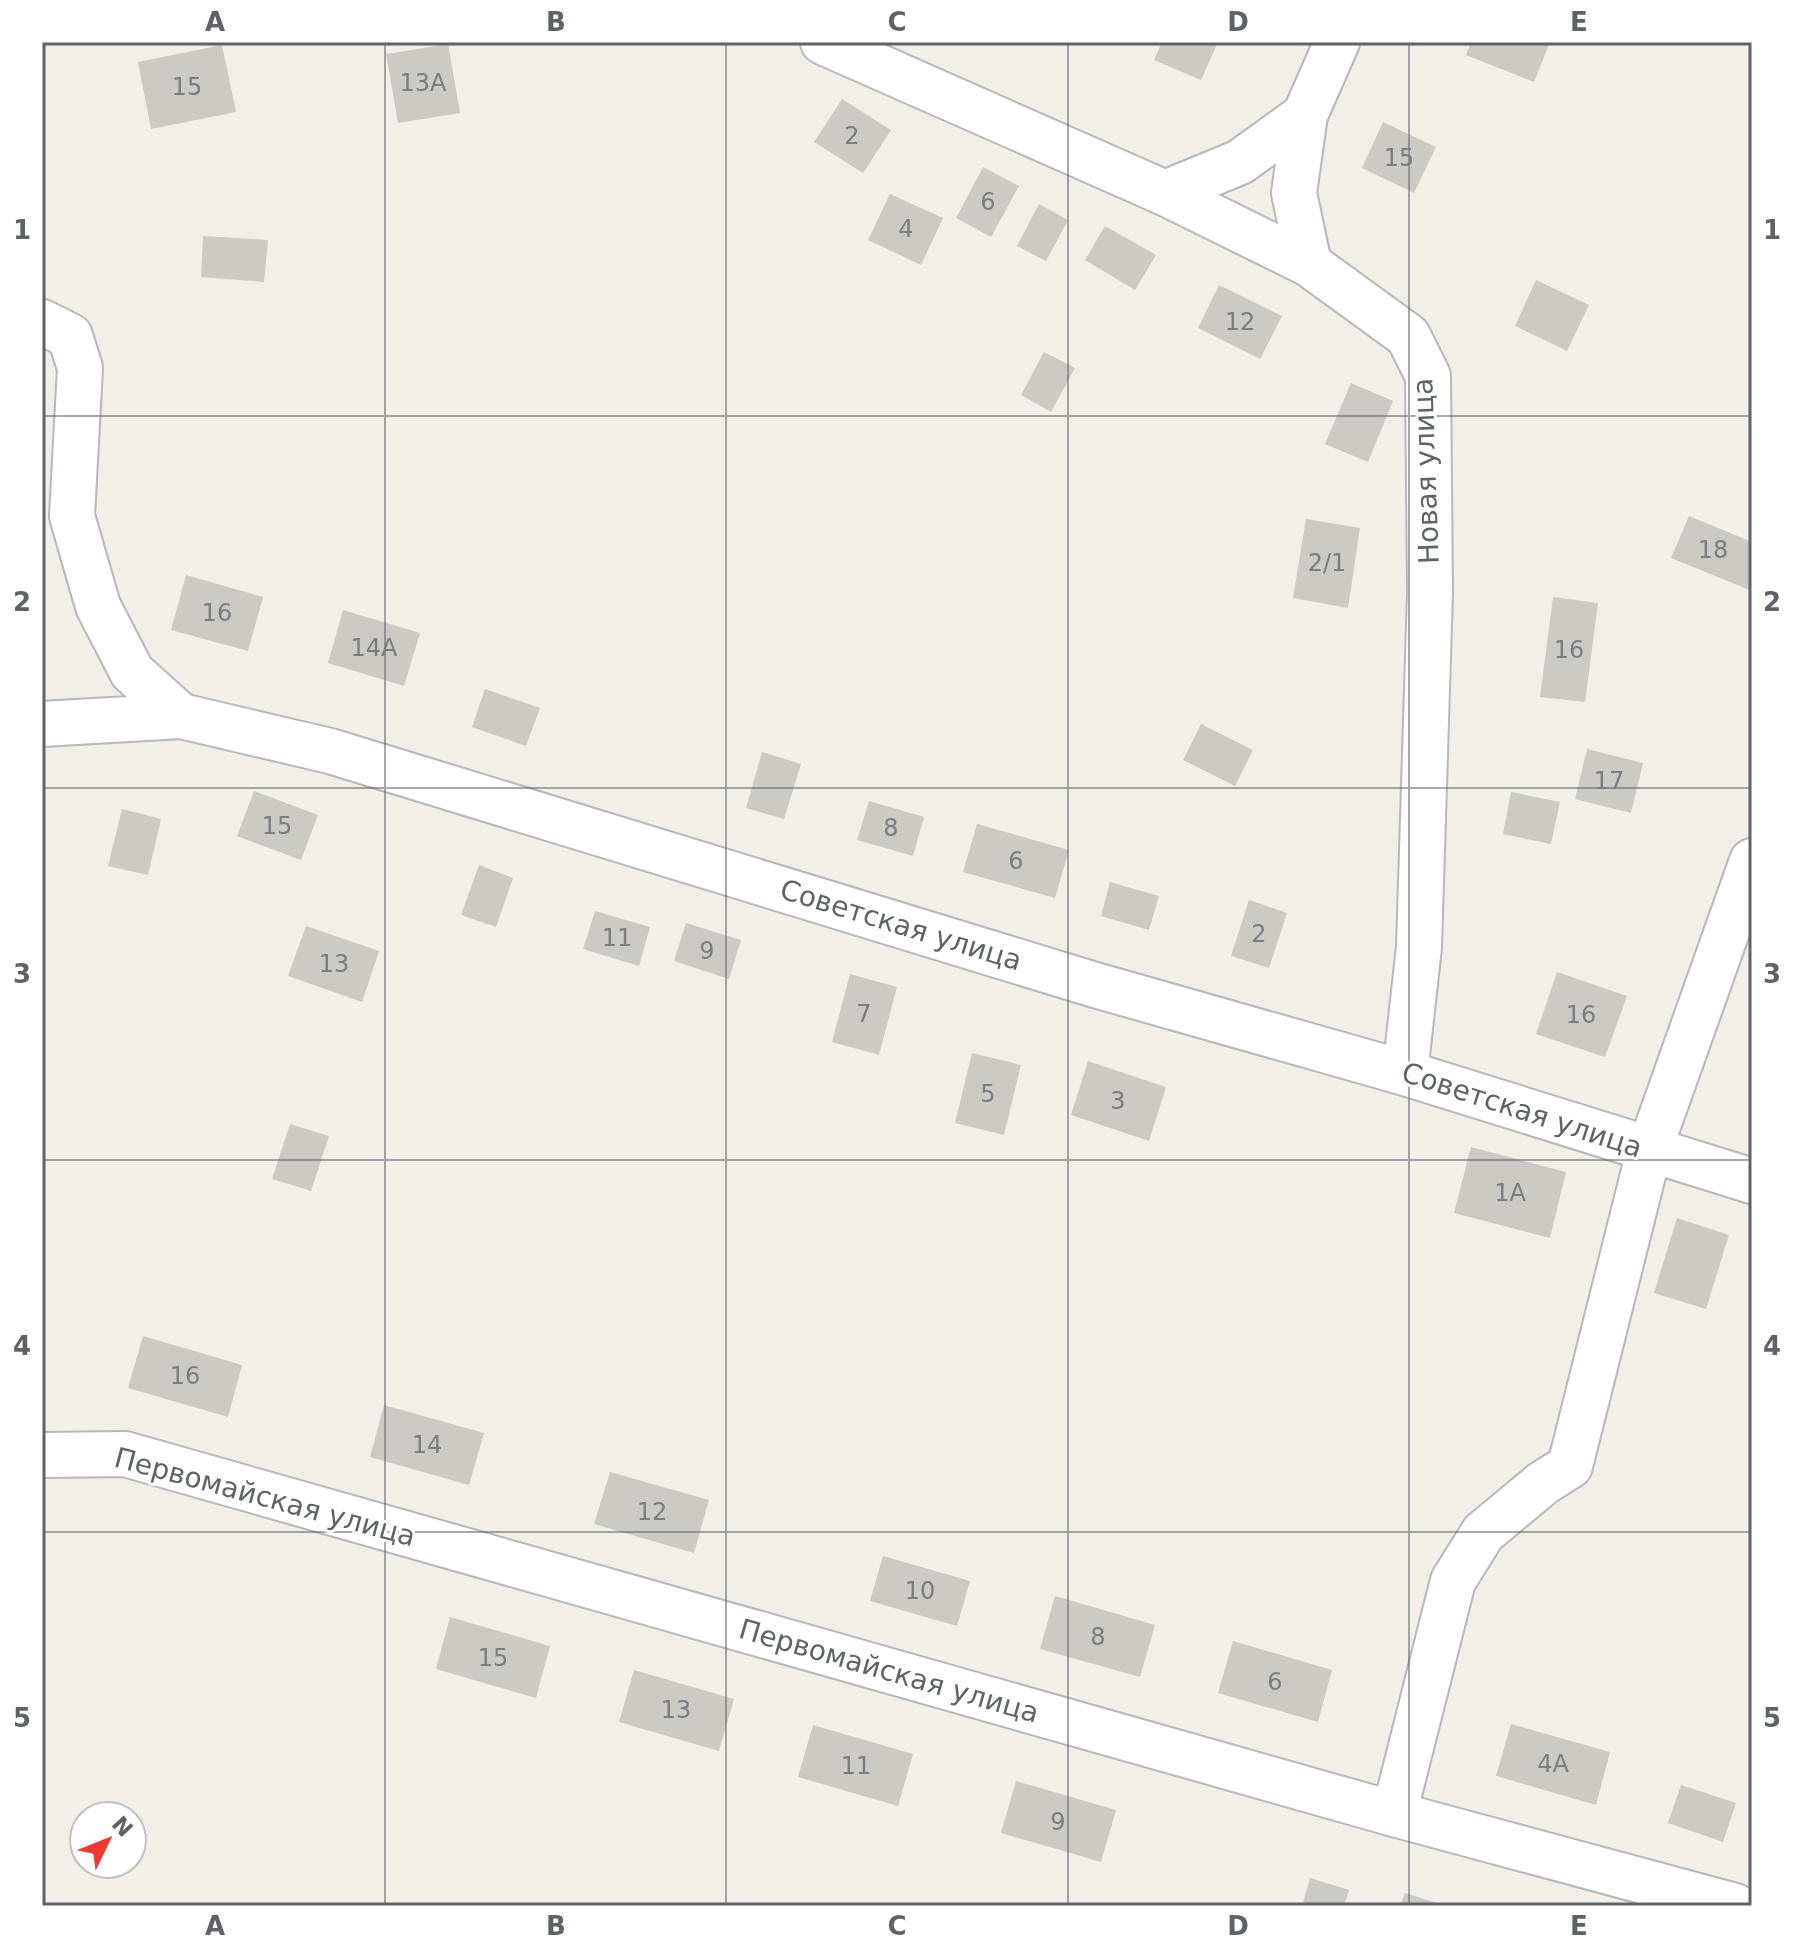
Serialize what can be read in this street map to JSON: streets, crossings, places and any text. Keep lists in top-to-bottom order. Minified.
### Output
{"streets":{"street":["Новая улица","Советская улица","Первомайская улица"]},"crossings":[["Новая улица","Советская улица"]],"house_numbers":["13А","15","2","15","6","4","12","18","2/1","16","14А","16","17","15","8","6","2","11","9","13","7","16","5","3","1А","16","14","12","10","8","15","6","13","4А","11","9"],"north":"top right","grid":{"columns":["A","B","C","D","E"],"rows":["1","2","3","4","5"]}}
